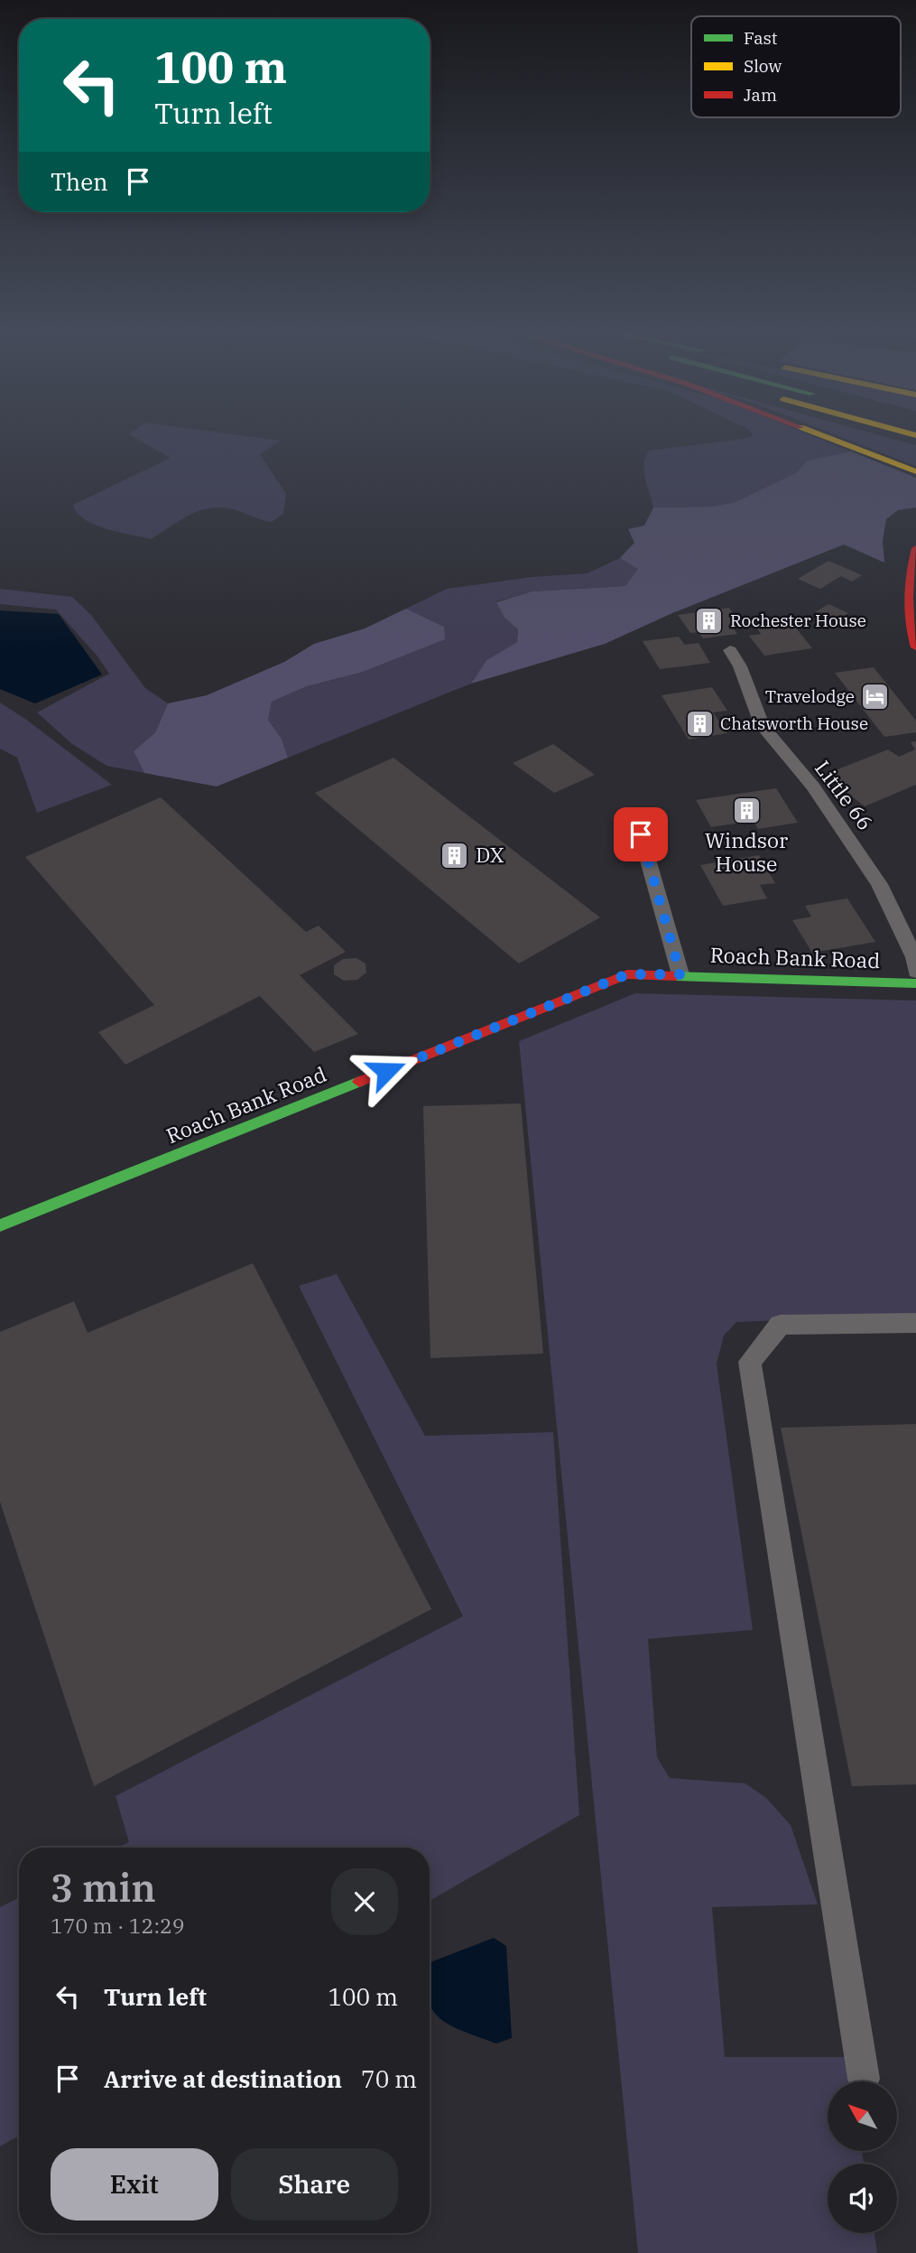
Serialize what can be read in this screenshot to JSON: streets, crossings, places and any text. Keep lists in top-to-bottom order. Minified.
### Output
{"streets":{"main road":["Roach Bank Road"],"street":["Little 66"]},"places":{"building":["Rochester House","Chatsworth House","Windsor House","DX"],"hotel":["Travelodge"]},"legend":["Fast","Slow","Jam"],"north":"top left","page":{"turn":["100 m","Turn left"],"then":"Then","heading":["3 min","170 m · 12:29"],"list":[{"name":"Turn left","value":"100 m"},{"name":"Arrive at destination","value":"70 m"}],"buttons":["Exit","Share"]}}
